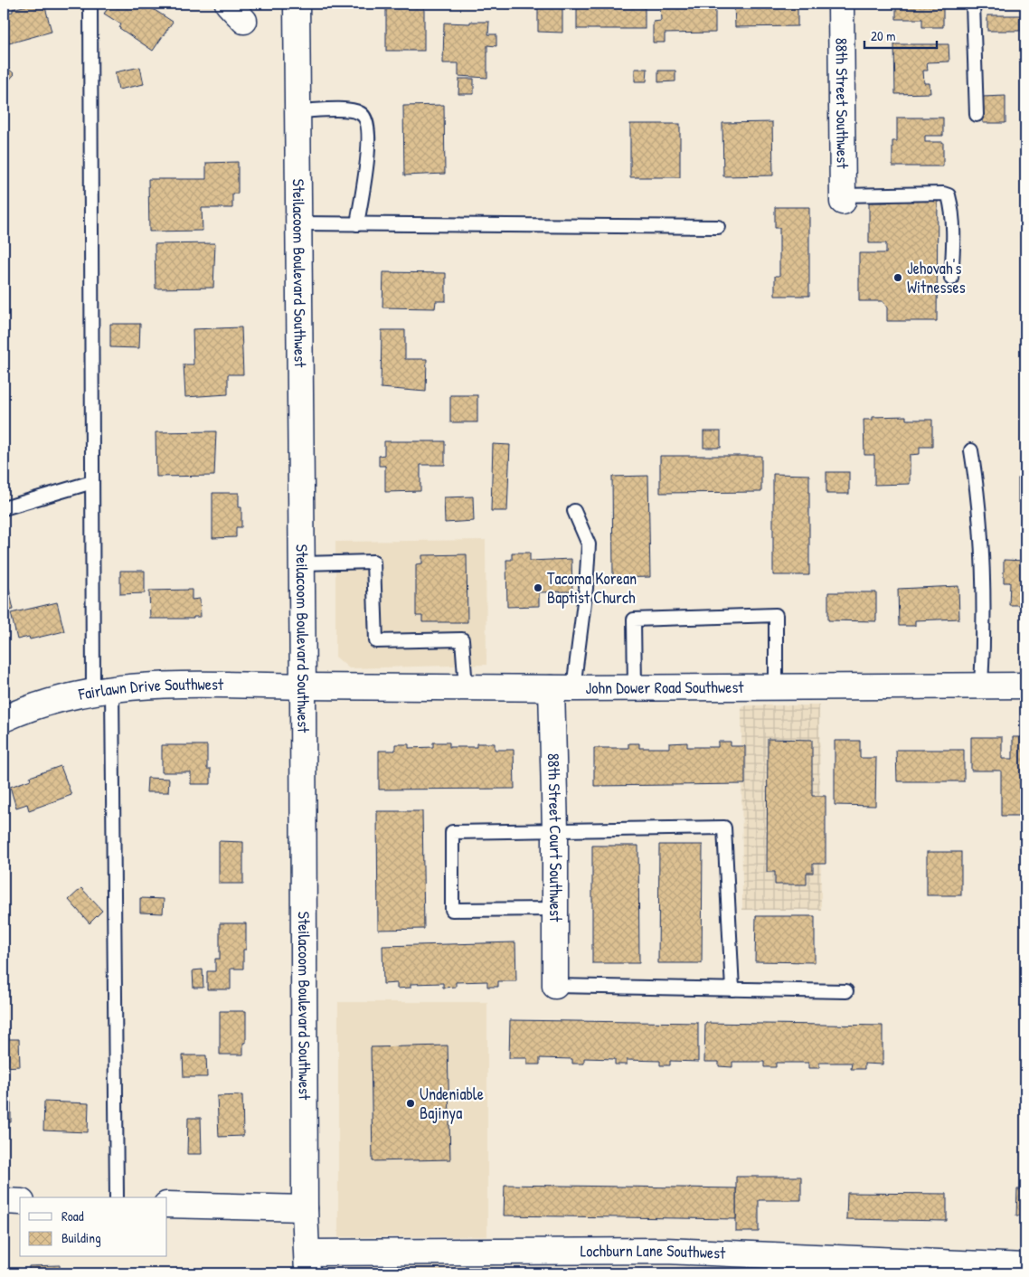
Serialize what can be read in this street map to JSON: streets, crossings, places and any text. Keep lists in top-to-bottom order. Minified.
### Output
{"streets":{"street":["88th Street Southwest","Steilacoom Boulevard Southwest","John Dower Road Southwest","Fairlawn Drive Southwest","88th Street Court Southwest","Lochburn Lane Southwest"]},"crossings":[["Steilacoom Boulevard Southwest","John Dower Road Southwest"],["Steilacoom Boulevard Southwest","Fairlawn Drive Southwest"],["Steilacoom Boulevard Southwest","Lochburn Lane Southwest"],["John Dower Road Southwest","Fairlawn Drive Southwest"],["John Dower Road Southwest","88th Street Court Southwest"]],"places":["Jehovah's Witnesses","Tacoma Korean Baptist Church","Undeniable Bajinya"],"legend":["Road","Building"],"scale_bar":"20 m"}
